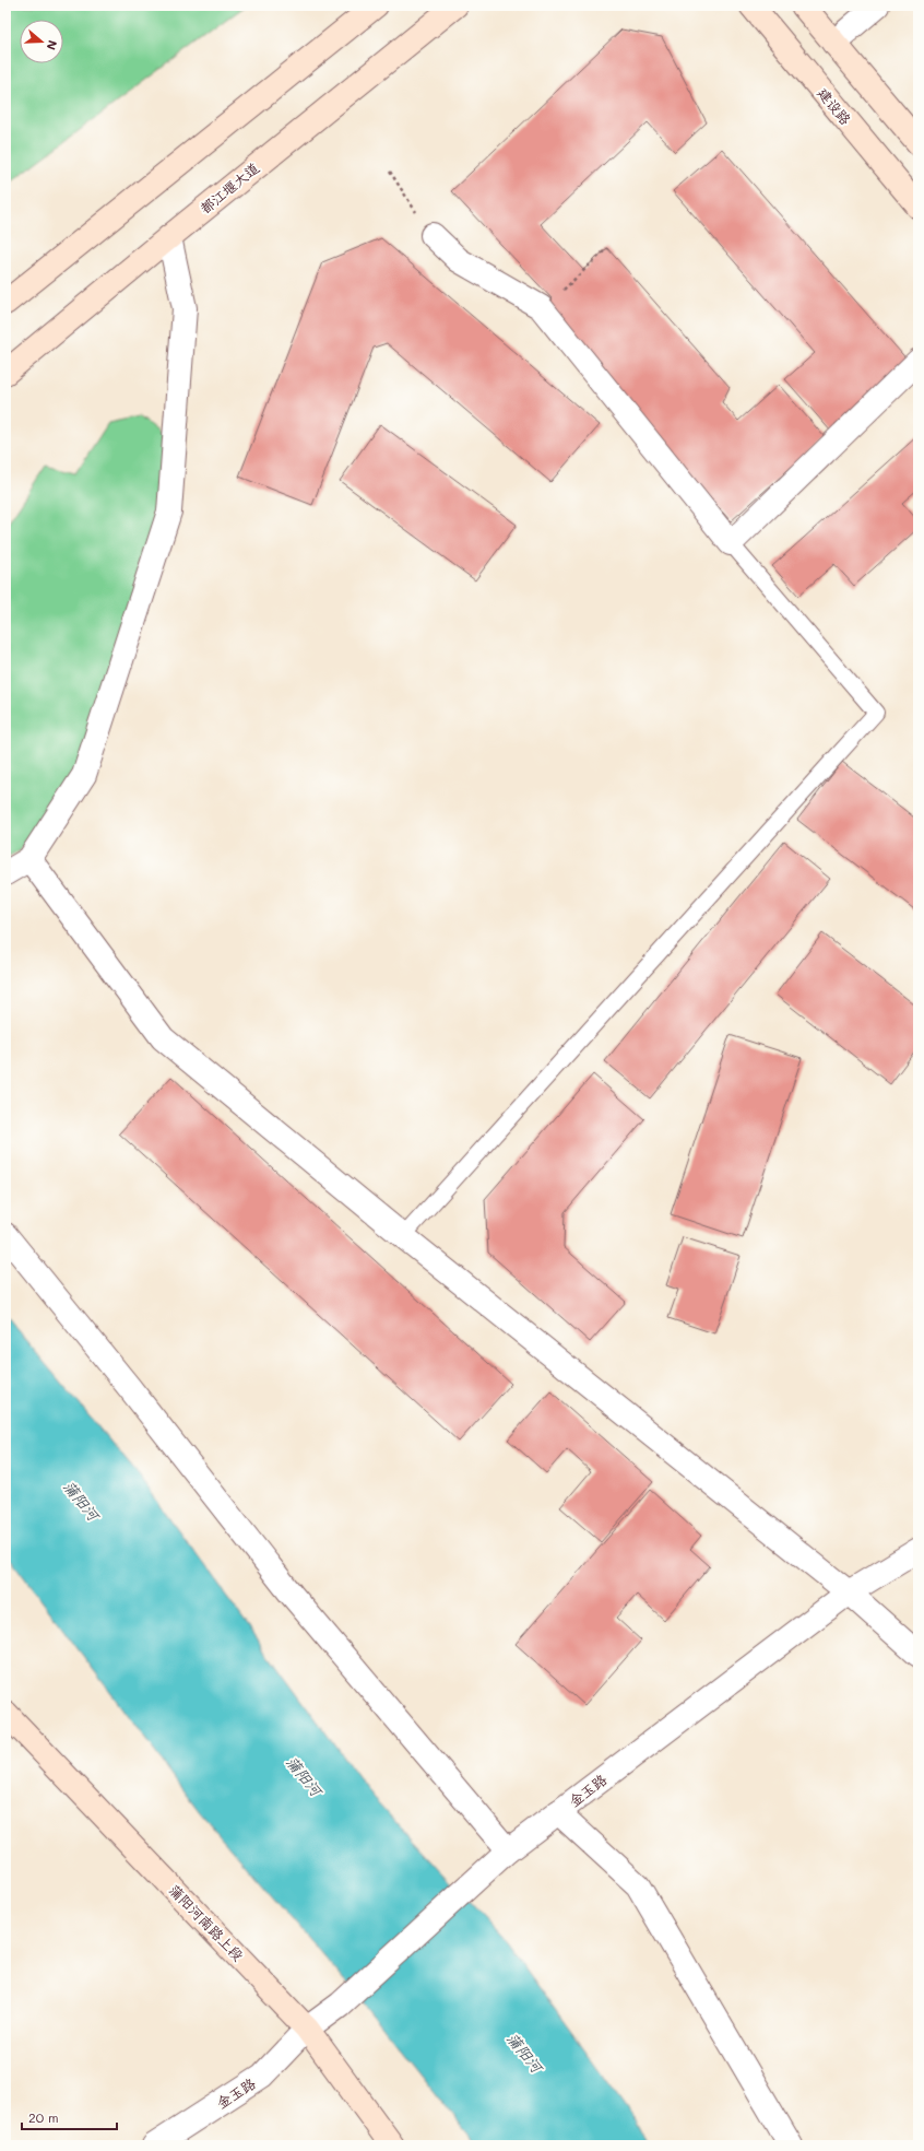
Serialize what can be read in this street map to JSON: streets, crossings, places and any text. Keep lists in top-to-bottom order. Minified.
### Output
{"streets":{"main road":["建设路","都江堰大道","蒲阳河南路上段"],"street":["金玉路"]},"crossings":[["金玉路","蒲阳河南路上段"]],"water":["蒲阳河"],"scale_bar":"20 m","north":"right"}
